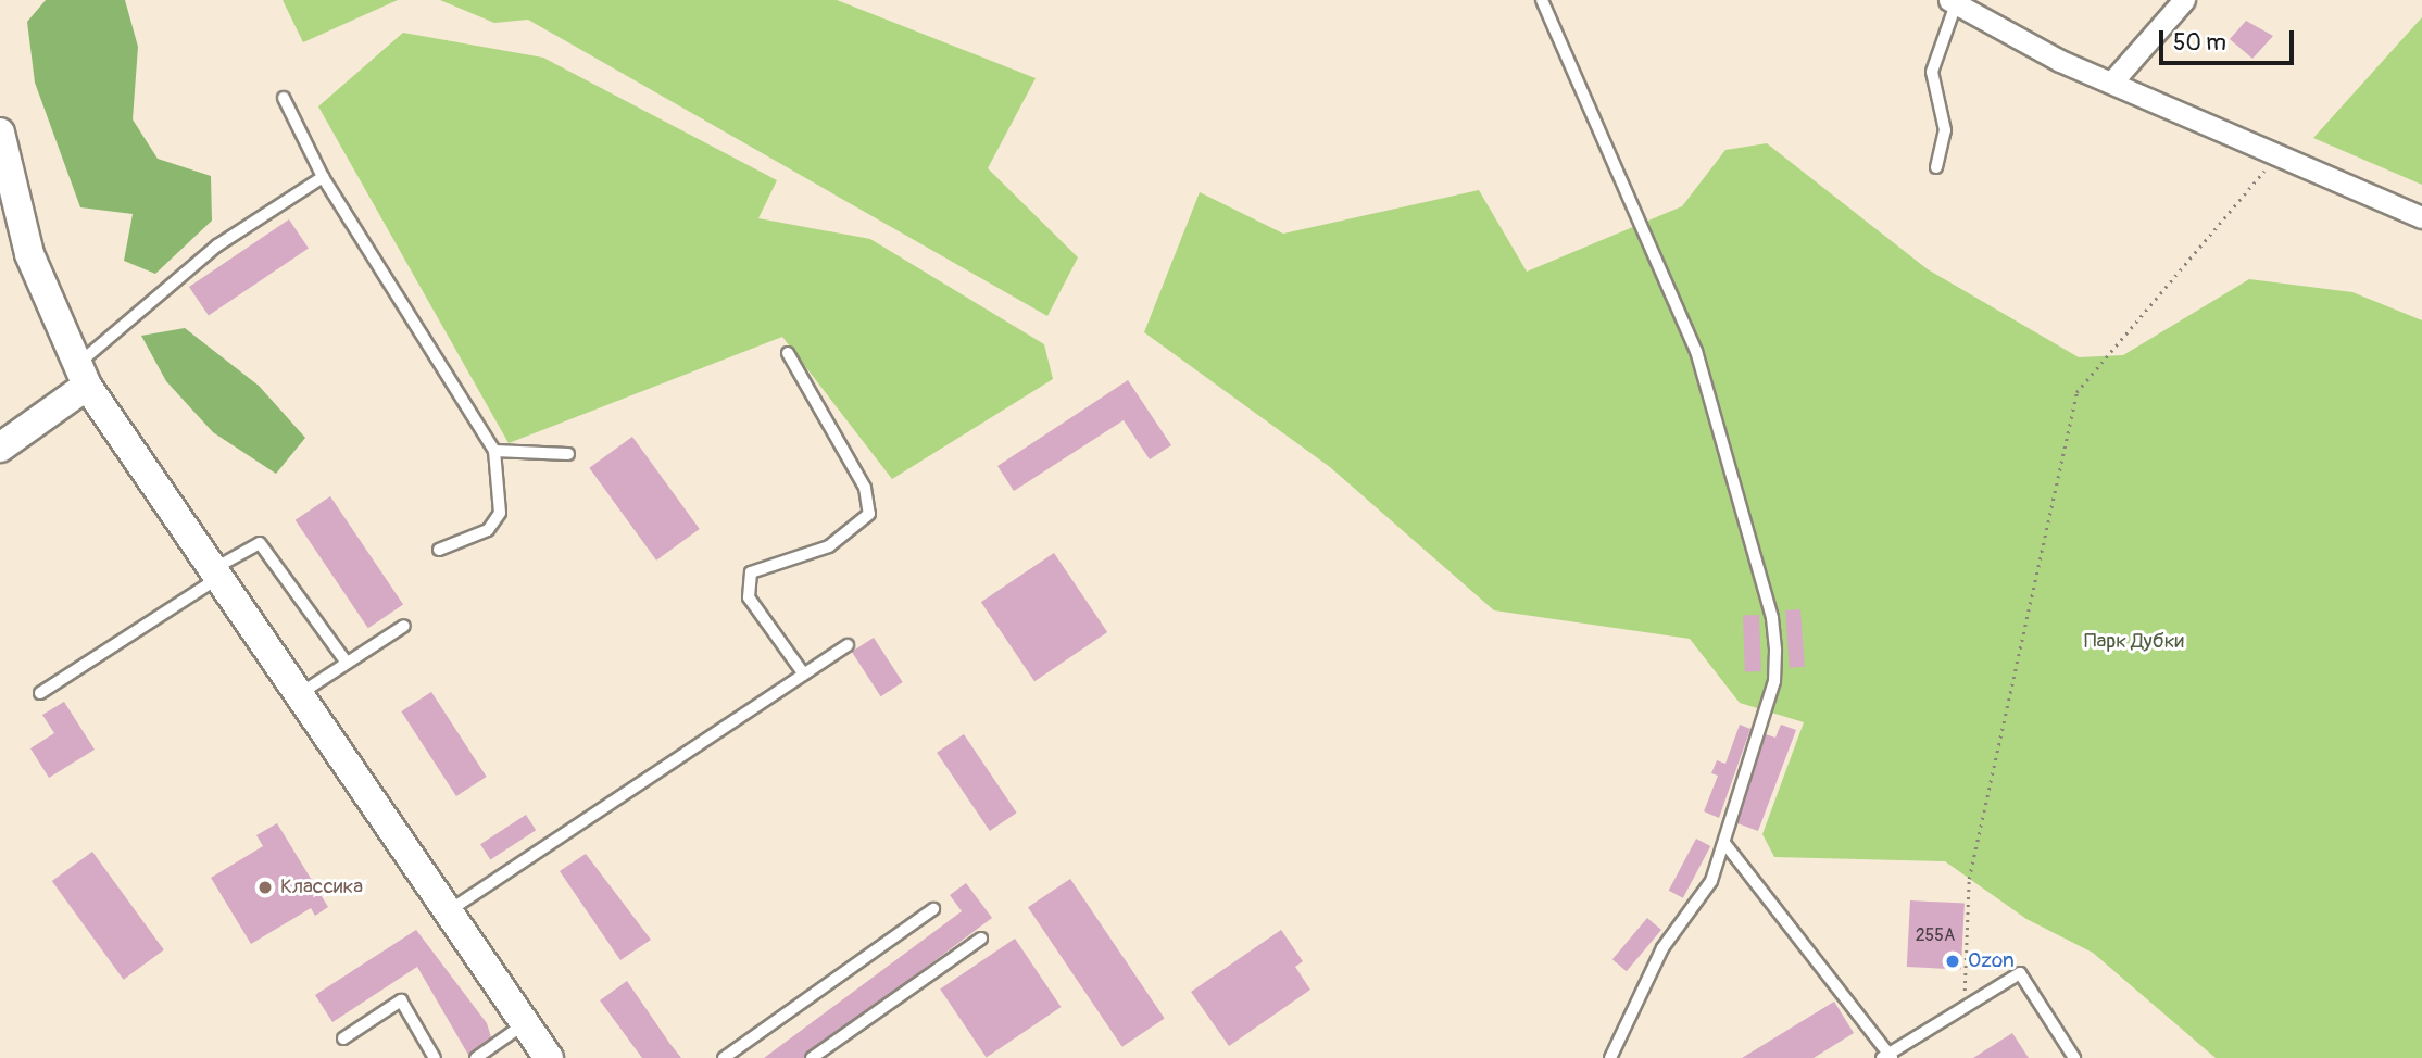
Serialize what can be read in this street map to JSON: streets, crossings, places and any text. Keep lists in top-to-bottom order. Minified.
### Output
{"parks":["Парк Дубки"],"places":["Классика","Ozon"],"house_numbers":["255А"],"scale_bar":"50 m"}
